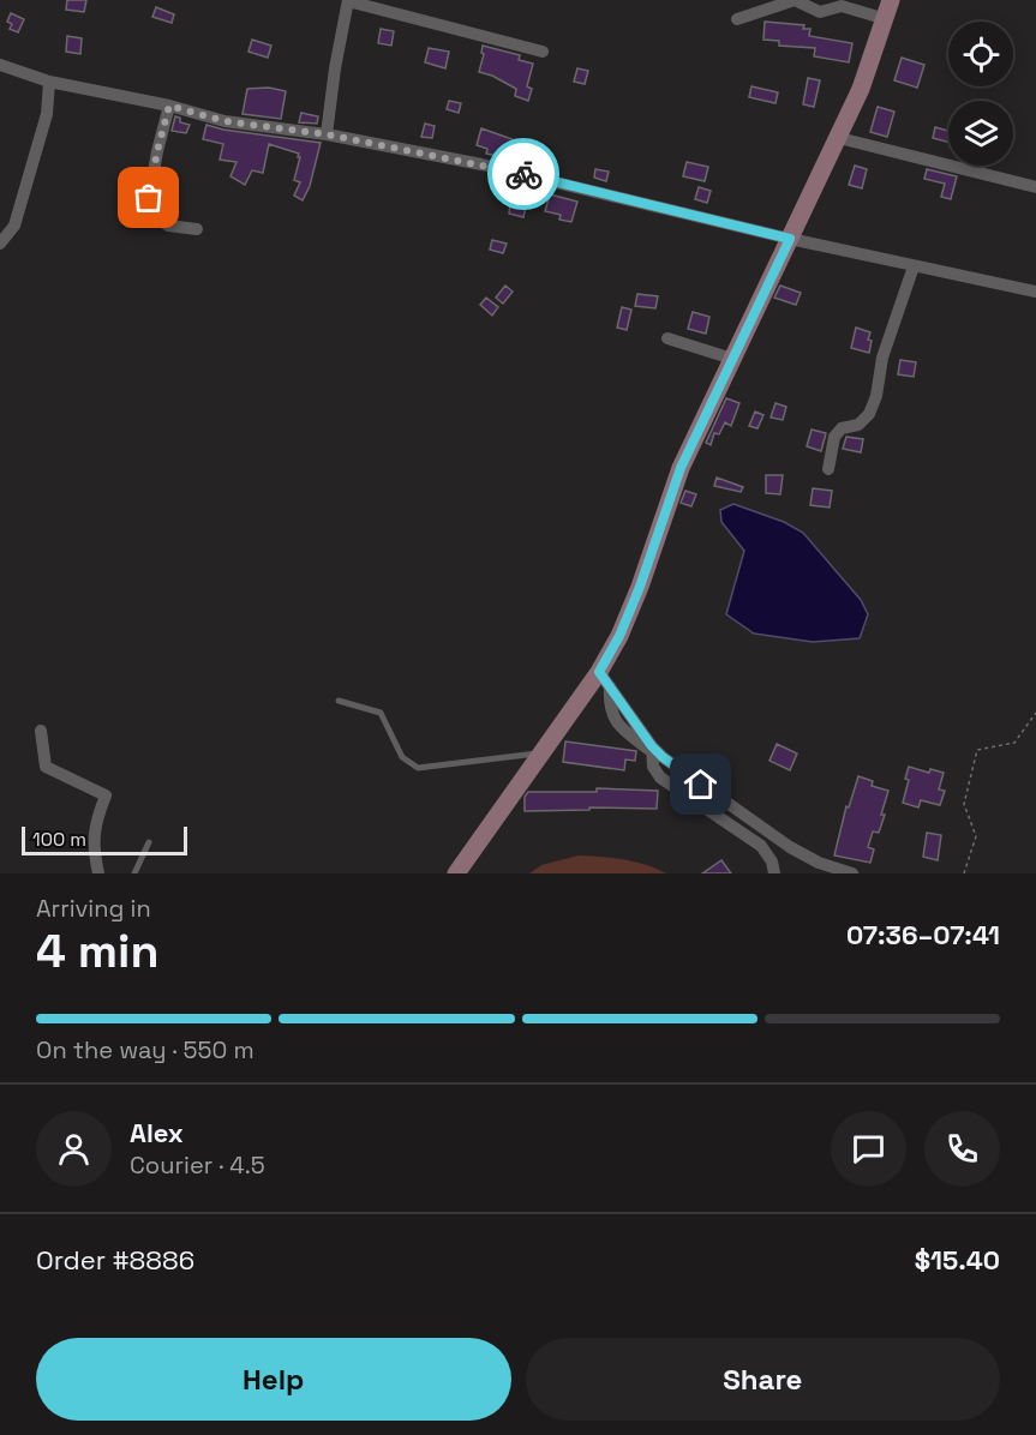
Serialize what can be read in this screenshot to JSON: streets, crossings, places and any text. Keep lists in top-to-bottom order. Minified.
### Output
{"scale_bar":"100 m","page":{"scale":"100 m","heading":["4 min","Arriving in","07:36–07:41"],"panel":["Alex","Courier · 4.5","Order #8886","$15.40"],"bar":"On the way · 550 m","buttons":["Help","Share"]}}
